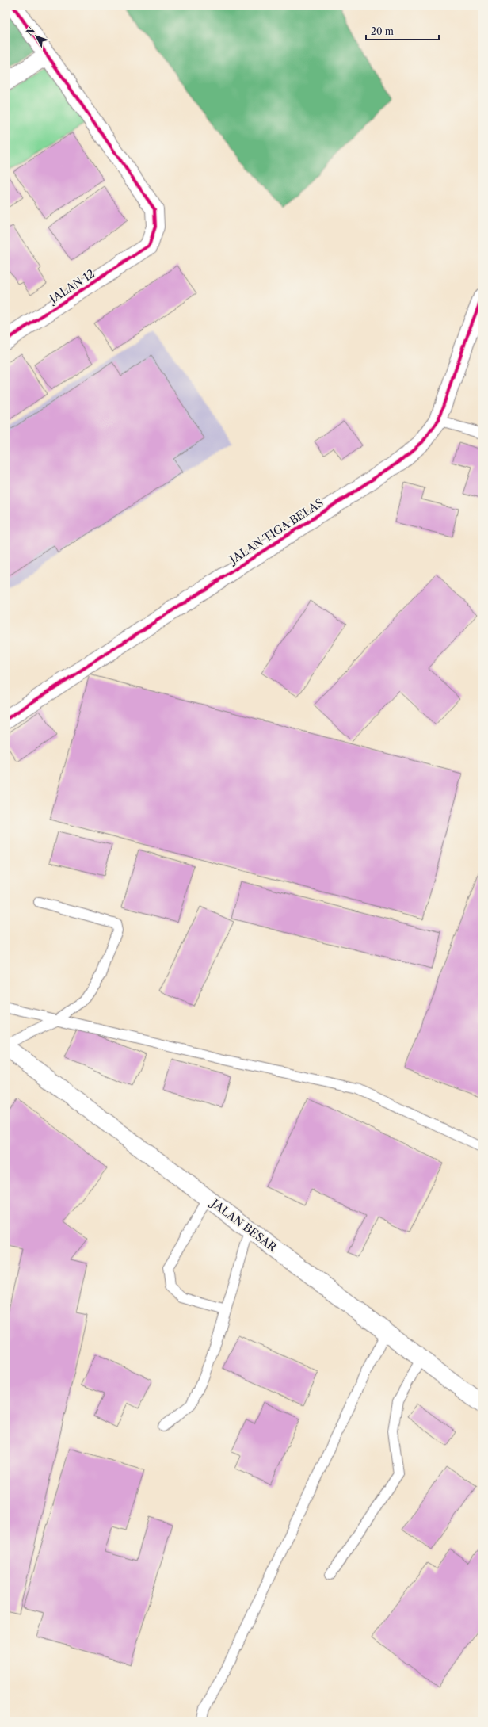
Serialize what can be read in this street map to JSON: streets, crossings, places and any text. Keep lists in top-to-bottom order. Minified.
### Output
{"streets":{"street":["JALAN 12","JALAN TIGA BELAS","JALAN BESAR"]},"scale_bar":"20 m","north":"top left"}
